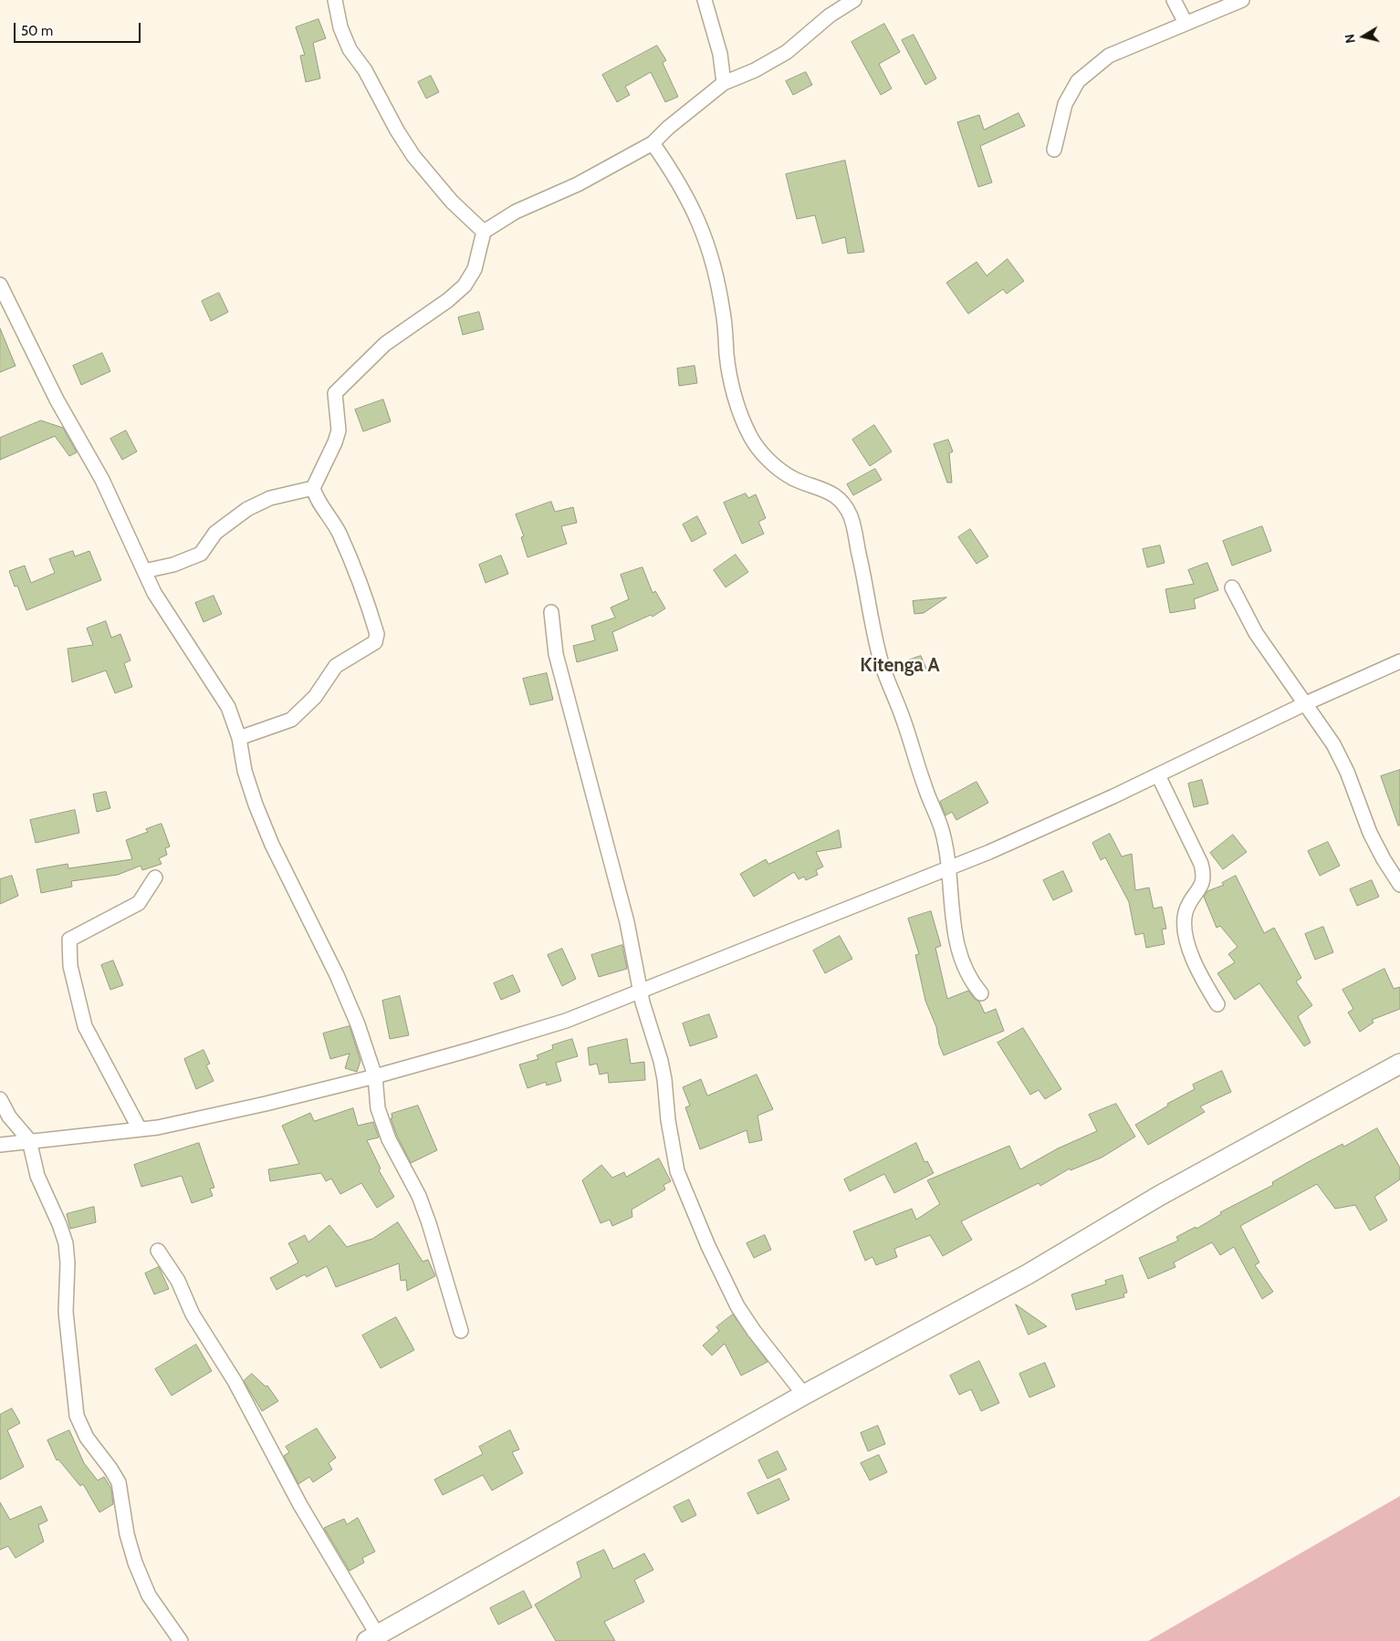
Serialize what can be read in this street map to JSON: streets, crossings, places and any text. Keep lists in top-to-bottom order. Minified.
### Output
{"districts":["Kitenga A"],"scale_bar":"50 m","north":"left"}
